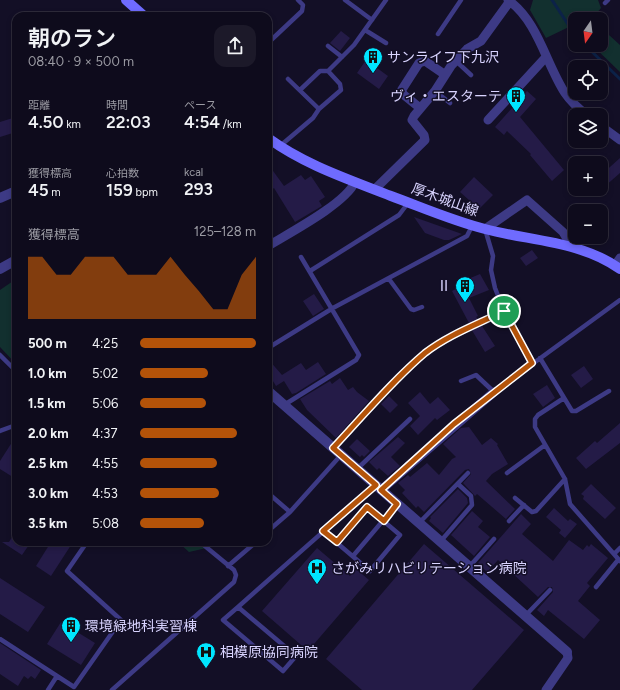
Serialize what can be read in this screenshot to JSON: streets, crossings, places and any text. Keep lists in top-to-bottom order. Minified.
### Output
{"streets":{"main road":["厚木城山線"]},"places":{"building":["サンライフ下九沢","ヴィ・エスターテ","Ⅱ","環境緑地科実習棟"],"hospital":["さがみリハビリテーション病院","相模原協同病院"]},"north":"bottom","page":{"map_buttons":["+","−"],"heading":["朝のラン","08:40 · 9 × 500 m"],"stats":[["距離","4.50 km"],["時間","22:03"],["ペース","4:54 /km"],["獲得標高","45 m"],["心拍数","159 bpm"],["kcal","293"]],"chart":["獲得標高","125–128 m"],"list":[{"name":"500 m","note":"4:25"},{"name":"1.0 km","note":"5:02"},{"name":"1.5 km","note":"5:06"},{"name":"2.0 km","note":"4:37"},{"name":"2.5 km","note":"4:55"},{"name":"3.0 km","note":"4:53"},{"name":"3.5 km","note":"5:08"}]}}
